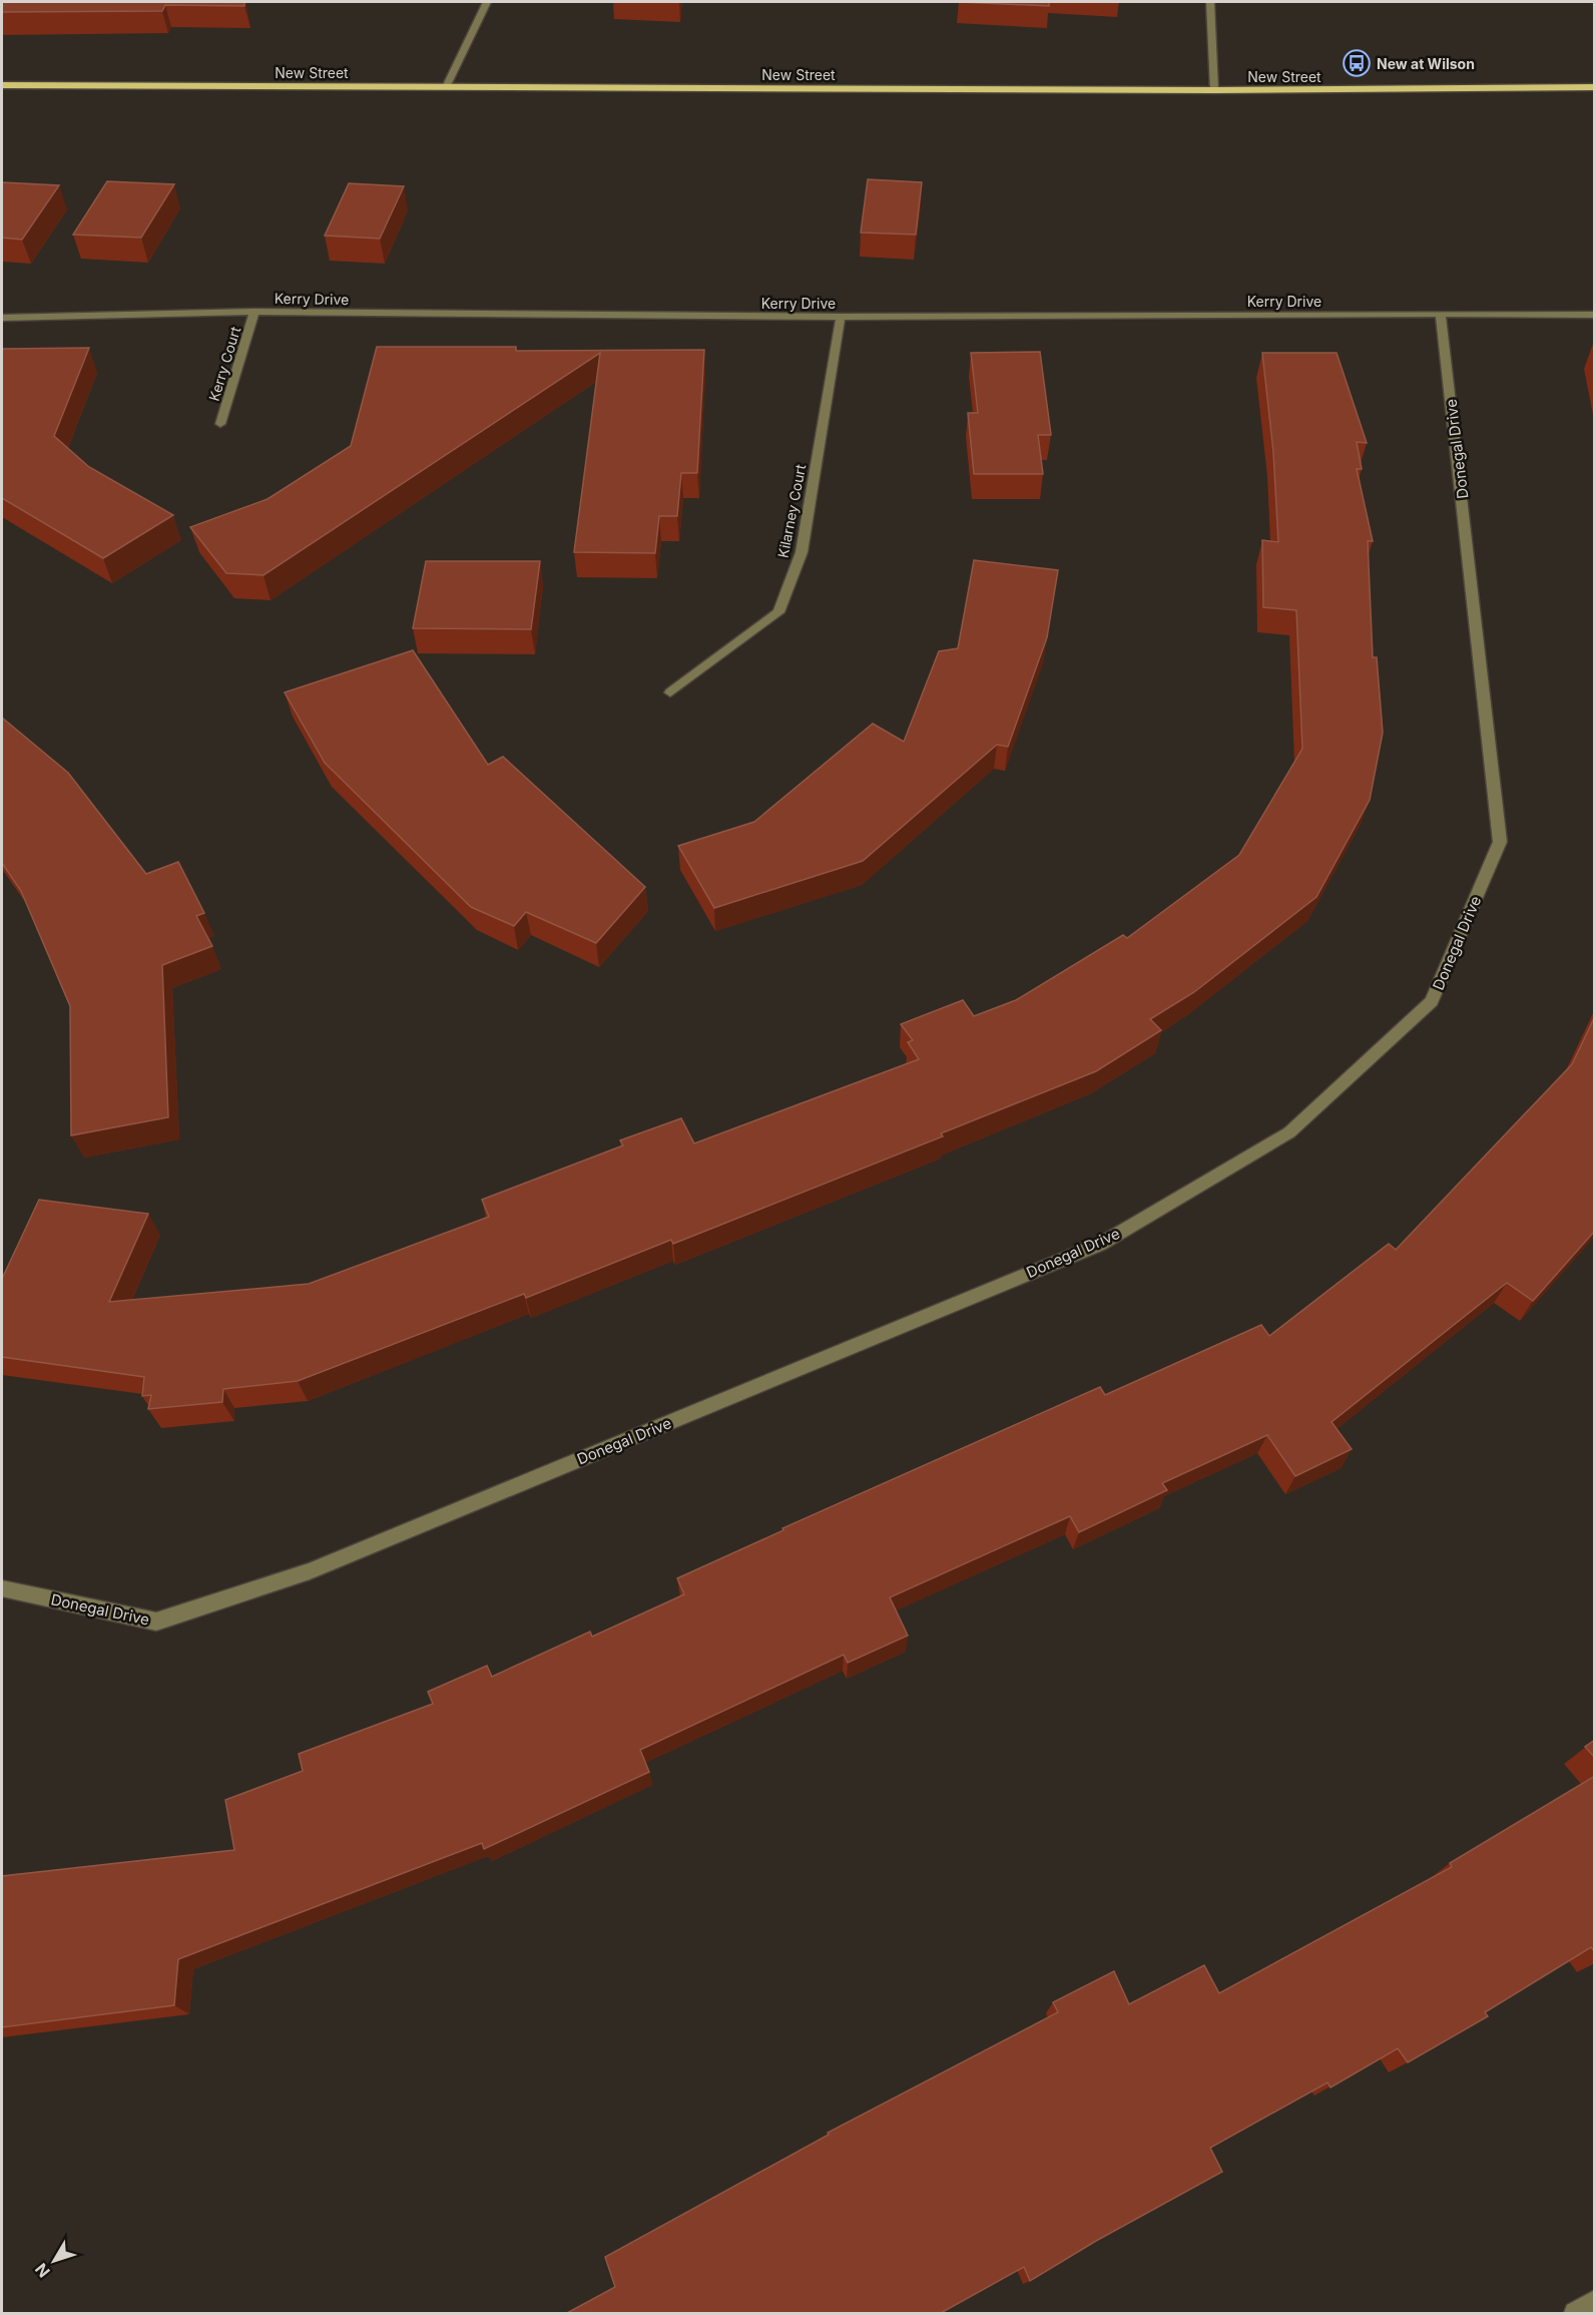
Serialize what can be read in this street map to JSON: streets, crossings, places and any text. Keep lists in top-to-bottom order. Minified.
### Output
{"streets":{"main road":["New Street"],"street":["Kerry Drive","Kerry Court","Donegal Drive","Kilarney Court"]},"crossings":[["Kerry Drive","Kerry Court"],["Kerry Drive","Donegal Drive"],["Kerry Drive","Kilarney Court"]],"places":{"bus stop":["New at Wilson"]},"north":"bottom left"}
